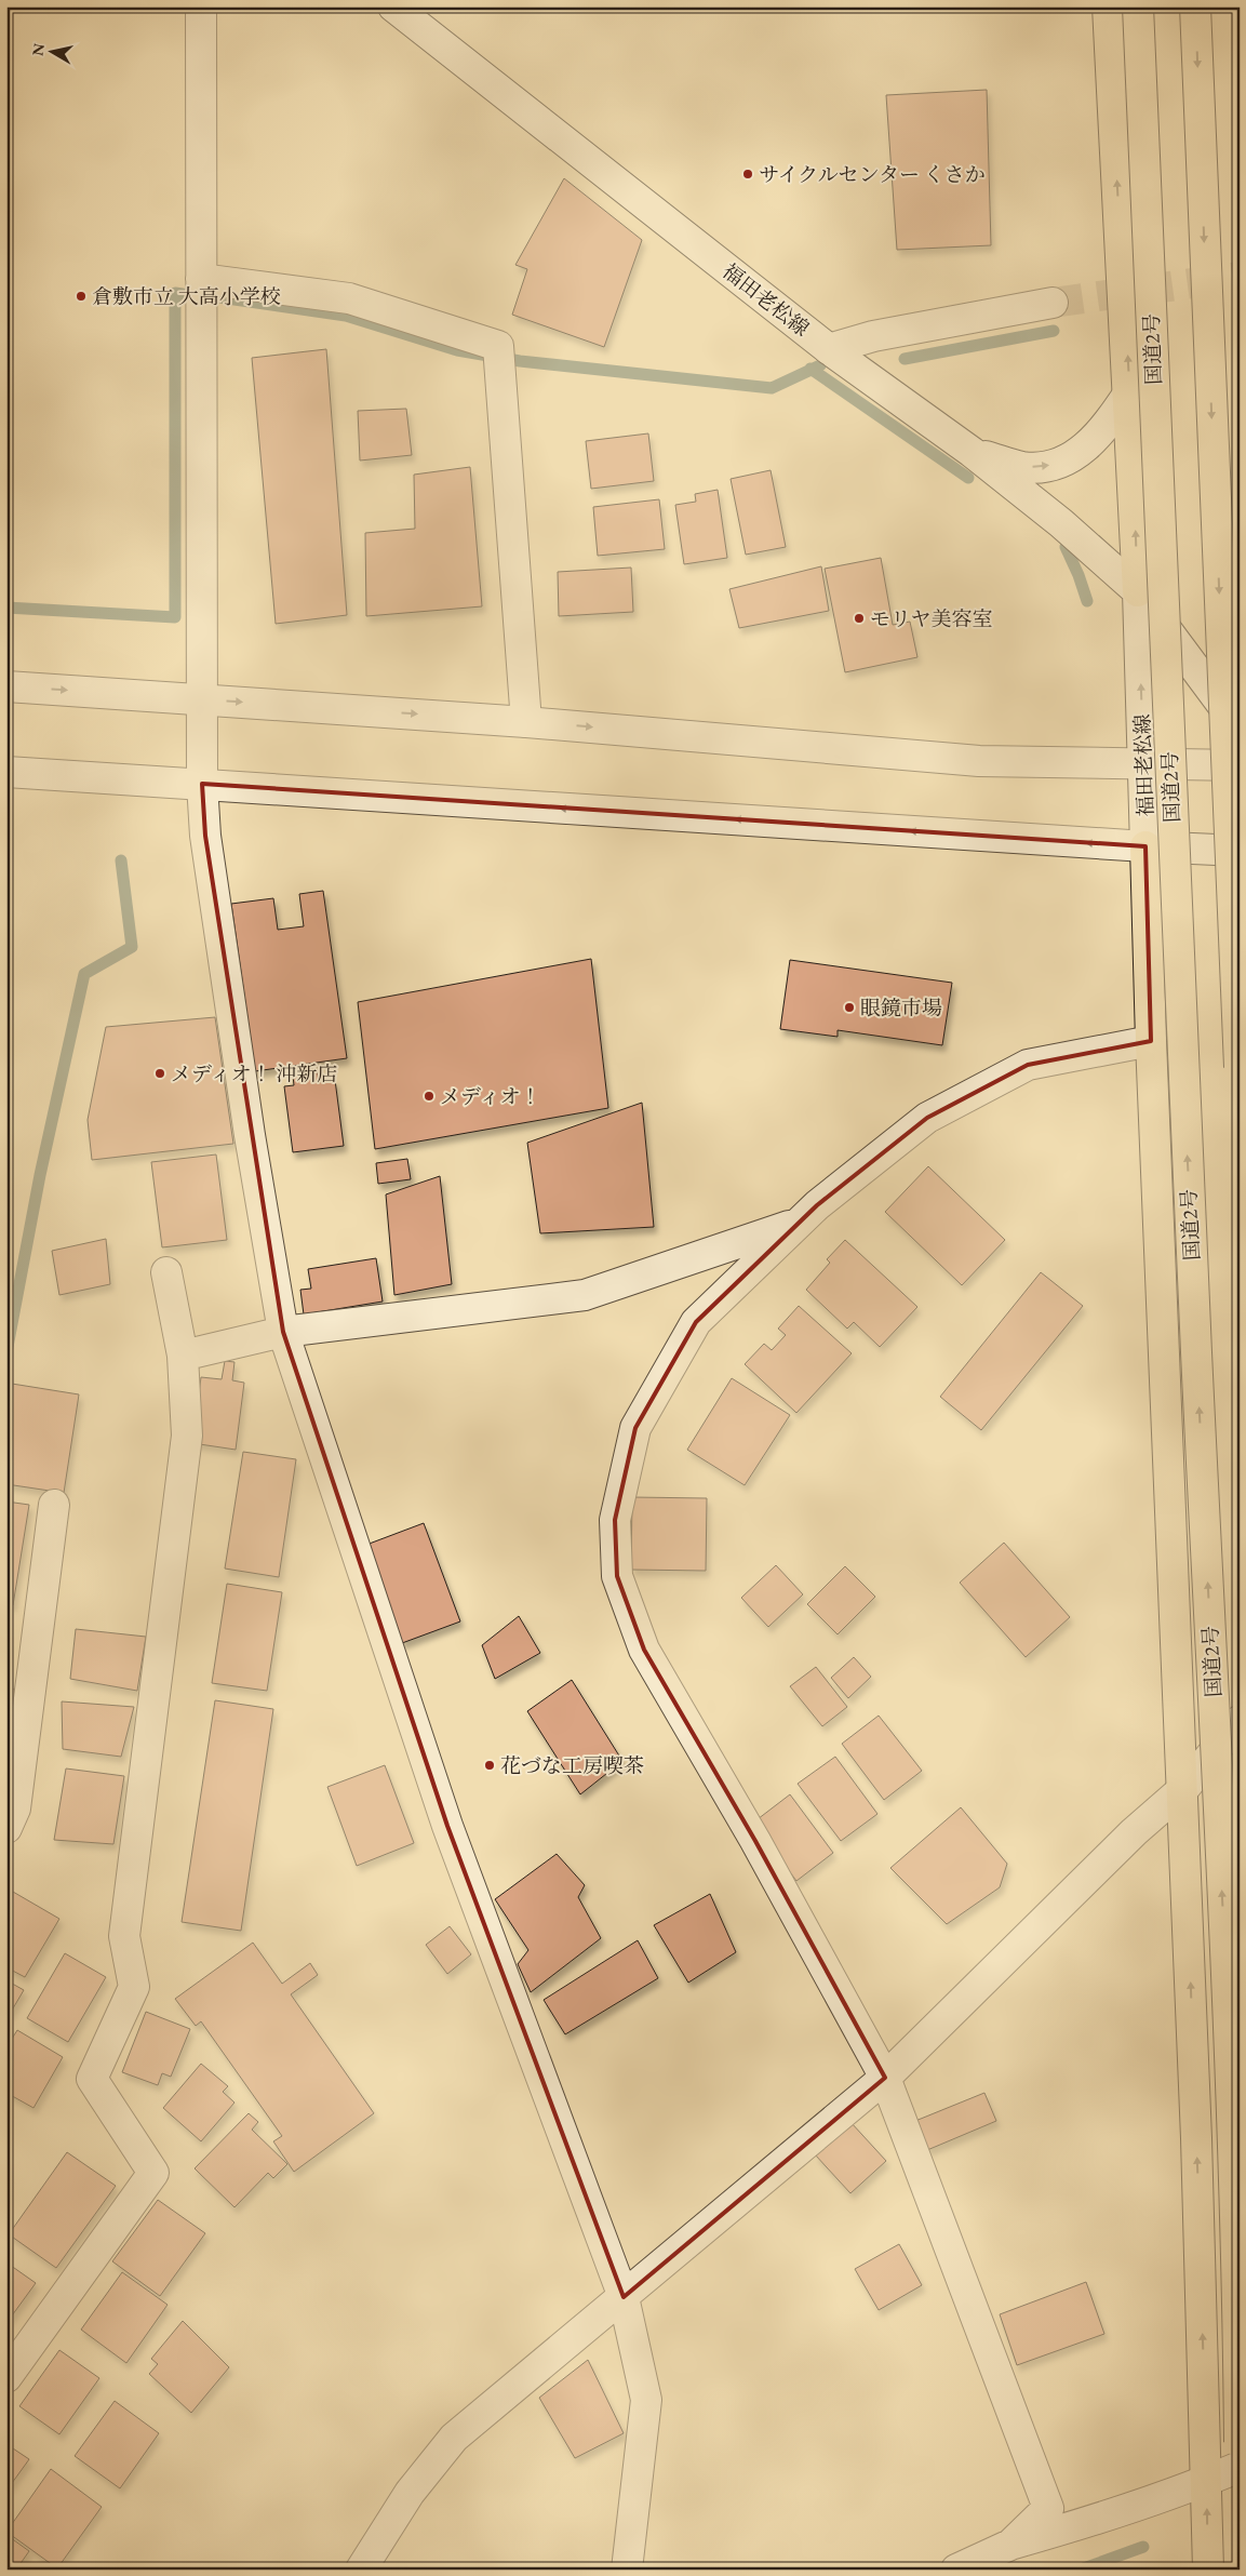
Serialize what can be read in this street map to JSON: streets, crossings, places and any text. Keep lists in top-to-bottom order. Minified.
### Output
{"streets":{"highway":["国道2号"],"street":["福田老松線"]},"places":["サイクルセンター くさか","倉敷市立 大高小学校","モリヤ美容室","眼鏡市場","メディオ！ 沖新店","メディオ！","花づな工房喫茶"],"north":"left"}
